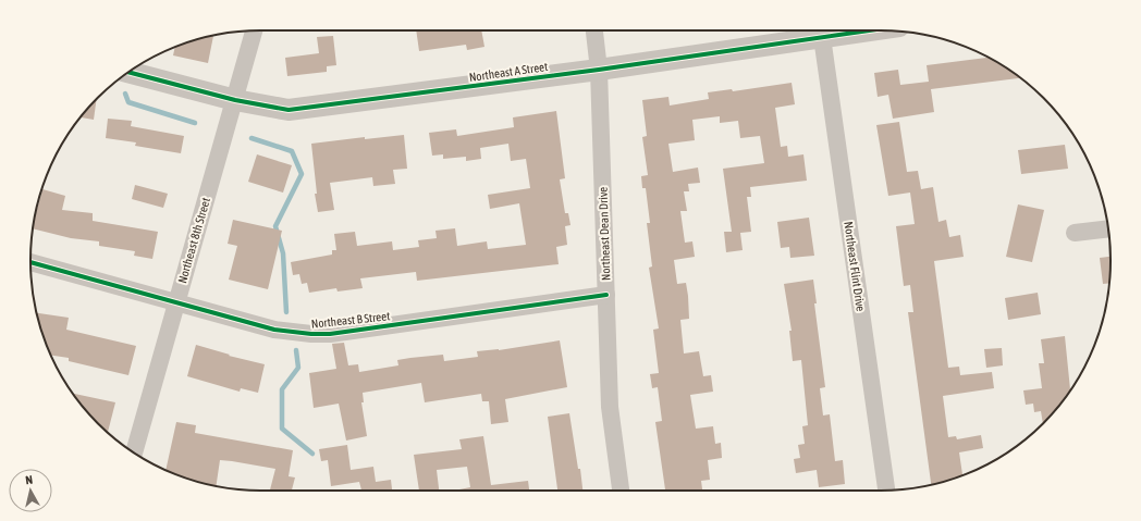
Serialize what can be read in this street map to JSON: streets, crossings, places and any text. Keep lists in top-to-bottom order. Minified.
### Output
{"streets":{"street":["Northeast A Street","Northeast Dean Drive","Northeast 8th Street","Northeast Flint Drive","Northeast B Street"]},"crossings":[["Northeast A Street","Northeast Dean Drive"],["Northeast A Street","Northeast 8th Street"],["Northeast A Street","Northeast Flint Drive"],["Northeast Dean Drive","Northeast B Street"],["Northeast 8th Street","Northeast B Street"]],"north":"top"}
